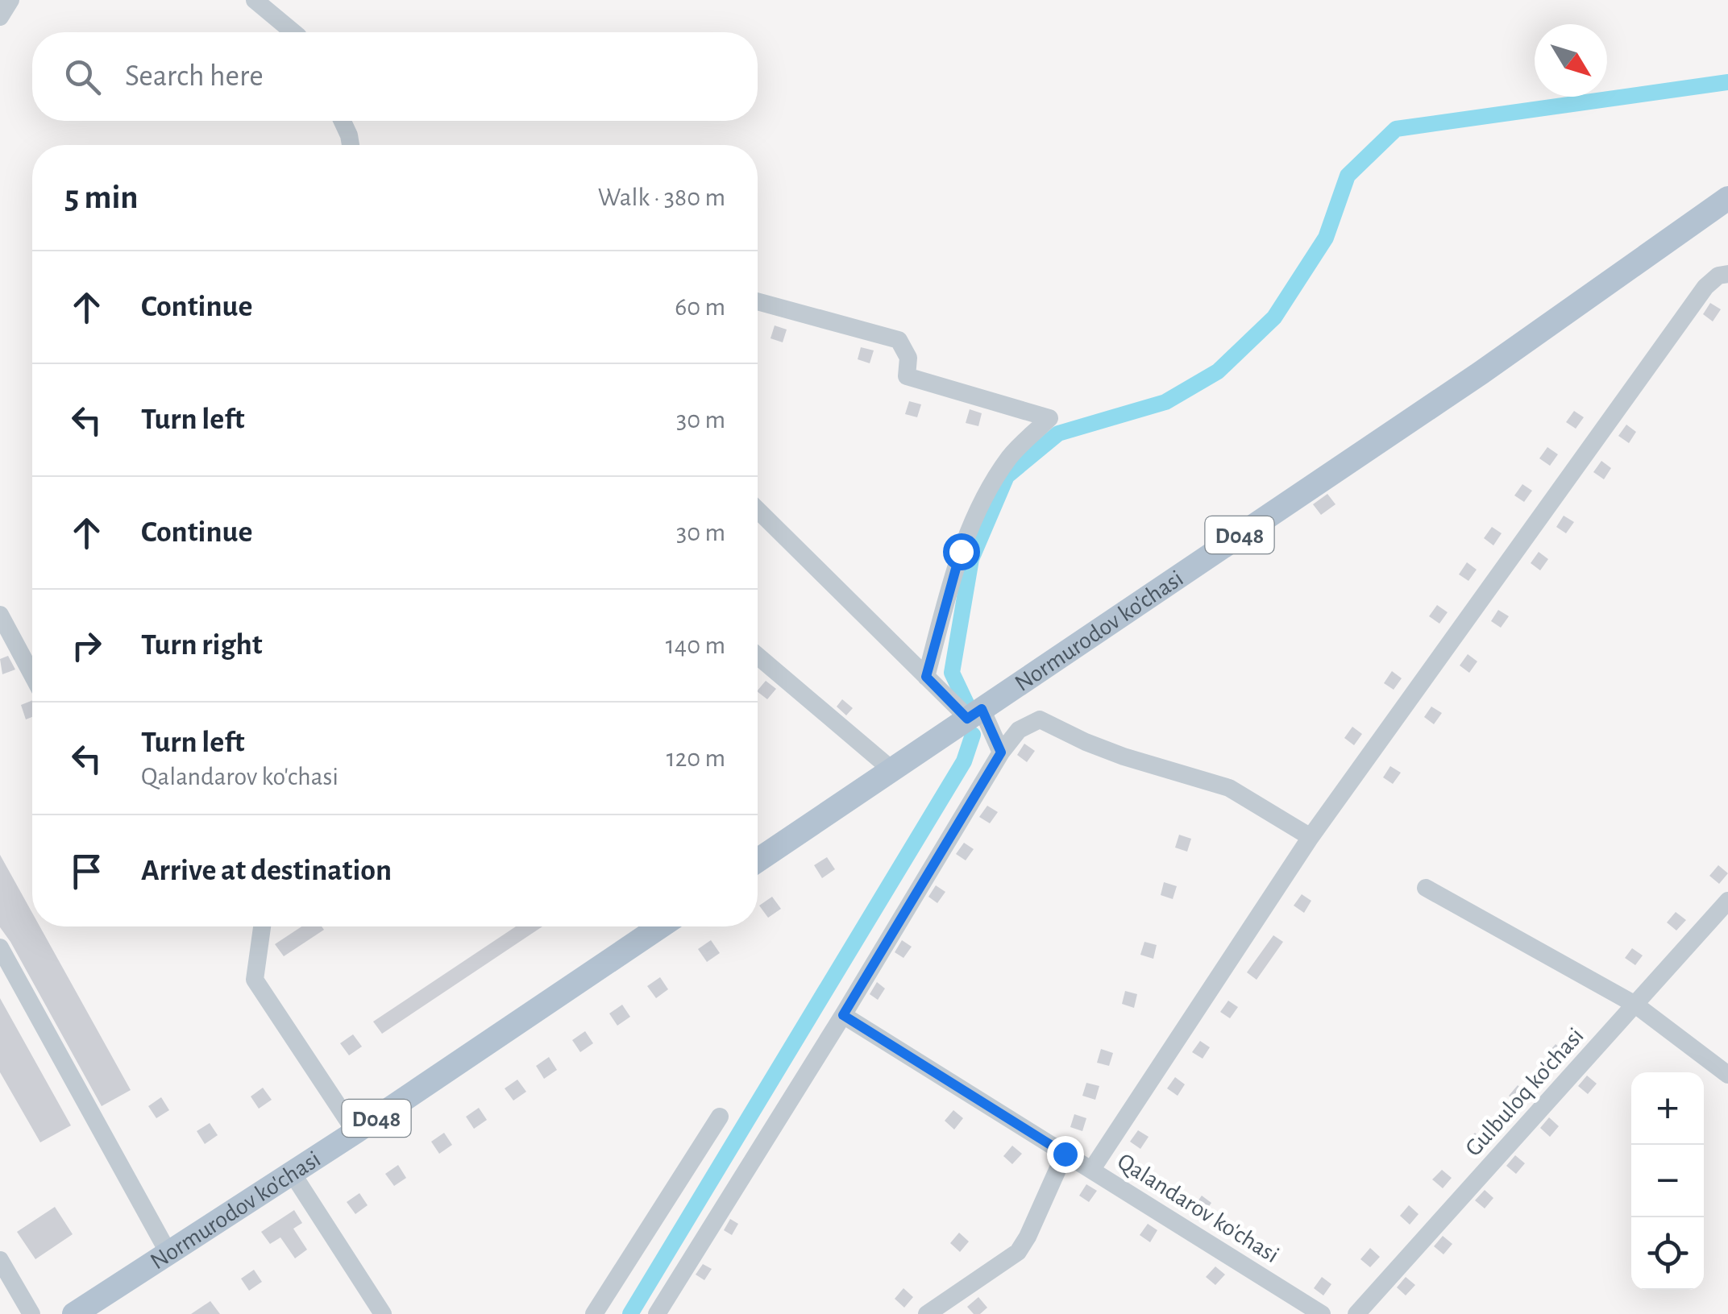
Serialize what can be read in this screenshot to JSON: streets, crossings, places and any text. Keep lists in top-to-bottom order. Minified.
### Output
{"streets":{"main road":["D048","Normurodov ko'chasi"],"street":["Gulbuloq ko'chasi","Qalandarov ko'chasi"]},"north":"bottom right","page":{"search":"Search here","heading":["5 min","Walk · 380 m"],"list":[["Continue","60 m"],["Turn left","30 m"],["Continue","30 m"],["Turn right","140 m"],["Turn left","Qalandarov ko'chasi","120 m"],"Arrive at destination"],"map_buttons":["+","−"]}}
